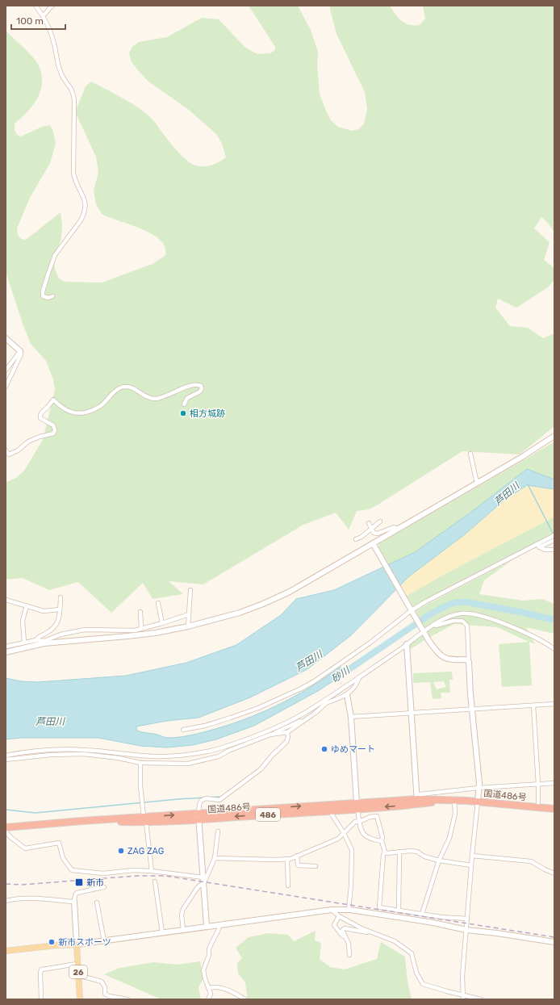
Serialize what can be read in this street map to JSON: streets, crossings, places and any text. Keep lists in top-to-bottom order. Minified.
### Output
{"streets":{"highway":["国道486号","486"],"main road":["26"]},"water":["芦田川","砂川"],"places":{"other":["相方城跡","ゆめマート","ZAG ZAG","新市スポーツ"],"transit":["新市"]},"scale_bar":"100 m"}
